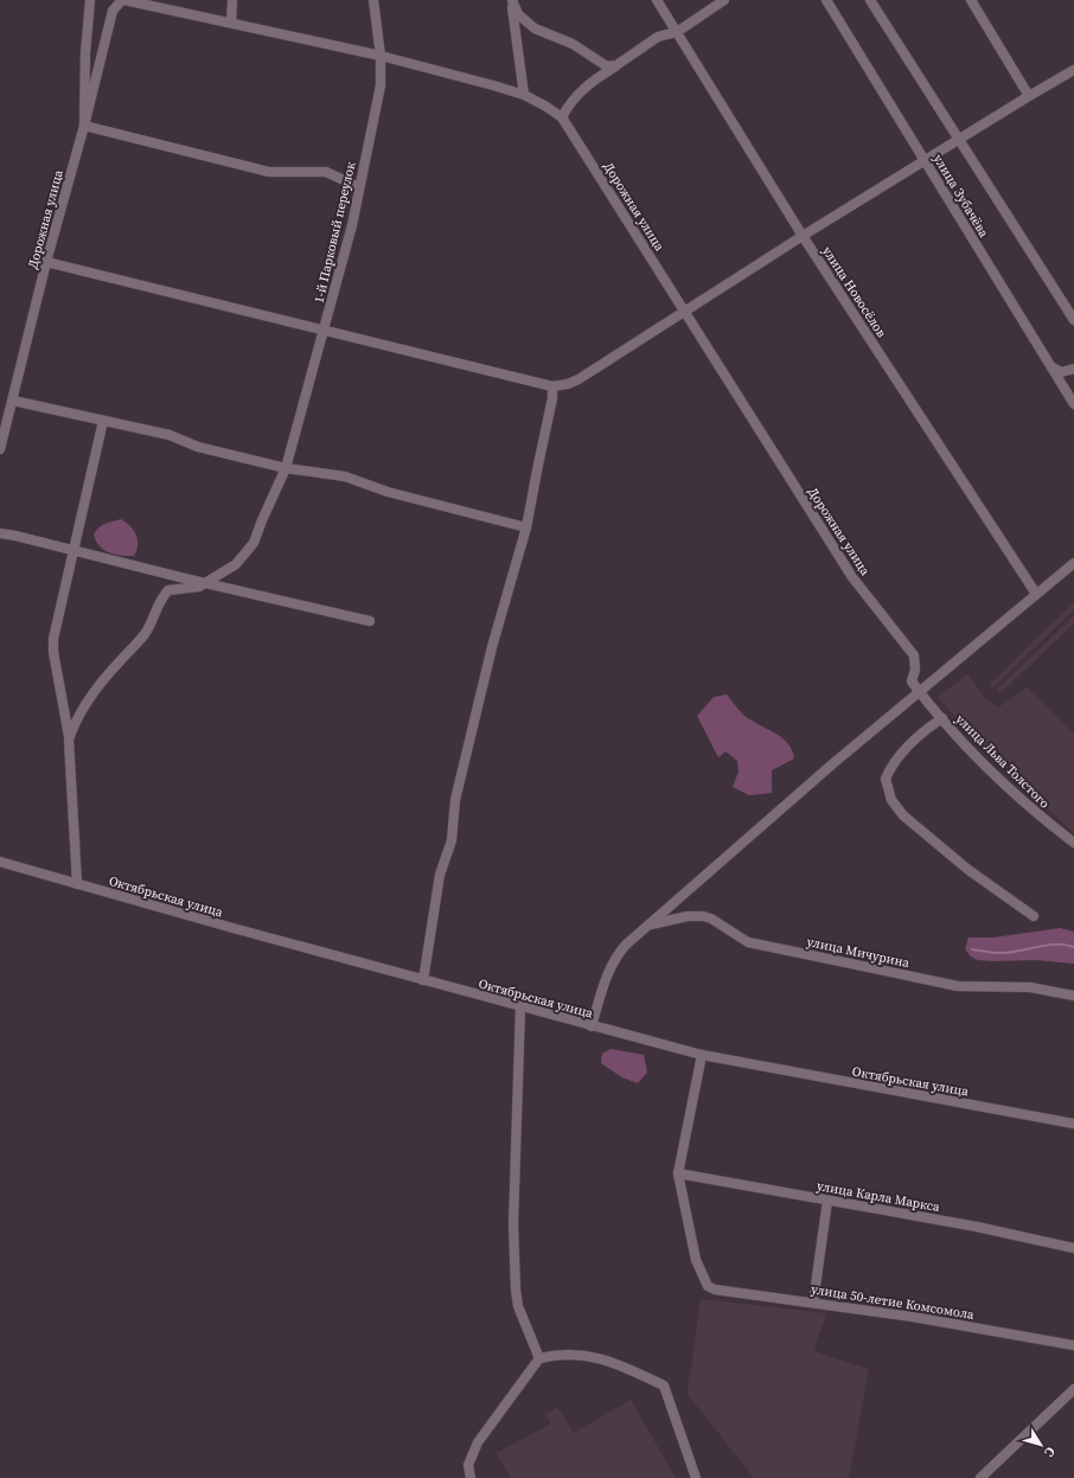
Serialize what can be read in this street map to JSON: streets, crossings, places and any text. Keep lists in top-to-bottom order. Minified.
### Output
{"streets":{"street":["улица Зубачёва","Дорожная улица","1-й Парковый переулок","улица Новосёлов","улица Льва Толстого","Октябрьская улица","улица Мичурина","улица Карла Маркса","улица 50-летие Комсомола"]},"crossings":[["Дорожная улица","1-й Парковый переулок"],["Дорожная улица","улица Льва Толстого"],["улица Карла Маркса","улица 50-летие Комсомола"]],"north":"bottom right"}
